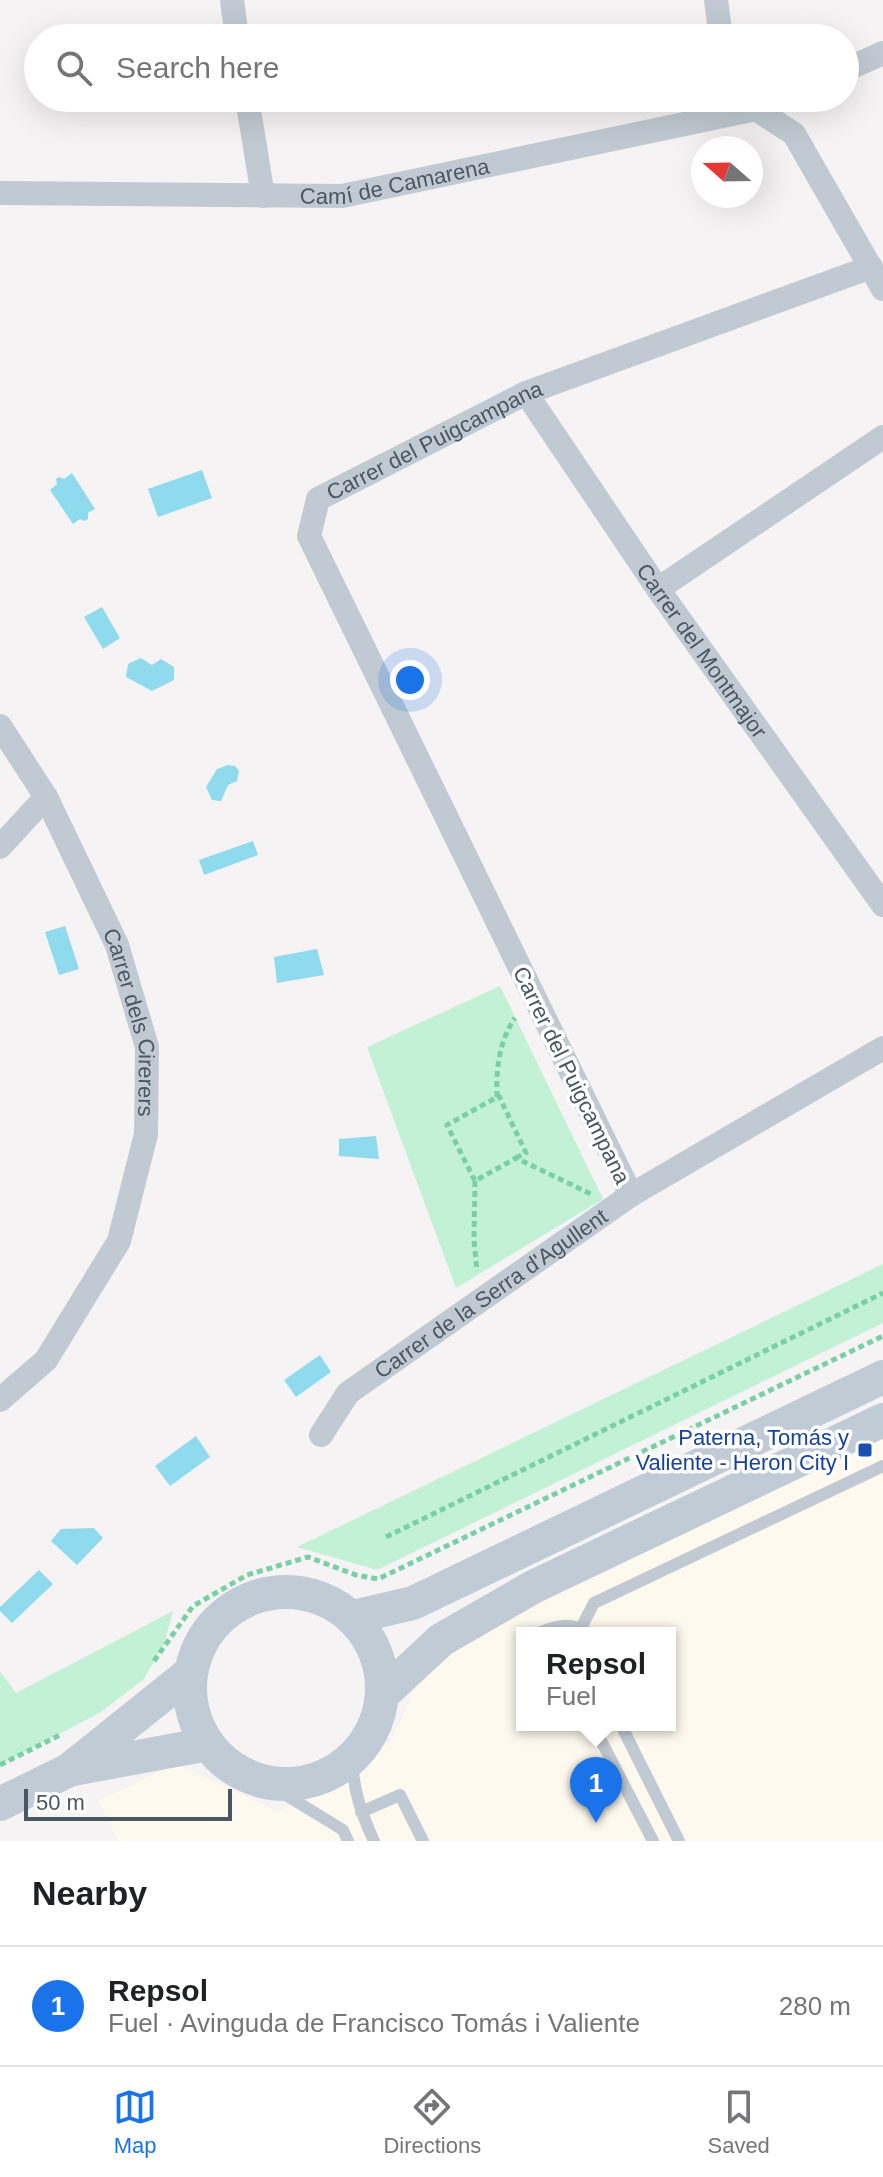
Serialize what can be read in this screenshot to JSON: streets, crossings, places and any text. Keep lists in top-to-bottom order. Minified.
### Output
{"streets":{"street":["Camí de Camarena","Carrer del Puigcampana","Carrer del Montmajor","Carrer dels Cirerers","Carrer de la Serra d'Agullent"]},"crossings":[["Carrer del Puigcampana","Carrer del Montmajor"],["Carrer del Puigcampana","Carrer de la Serra d'Agullent"]],"places":{"transit":["Paterna, Tomás y Valiente - Heron City I"]},"scale_bar":"50 m","north":"left","page":{"search":"Search here","popup":["Repsol","Fuel"],"pins":"1","scale":"50 m","heading":"Nearby","list":[{"mark":"1","name":"Repsol","note":"Fuel · Avinguda de Francisco Tomás i Valiente","value":"280 m"}],"nav":["Map","Directions","Saved"]}}
